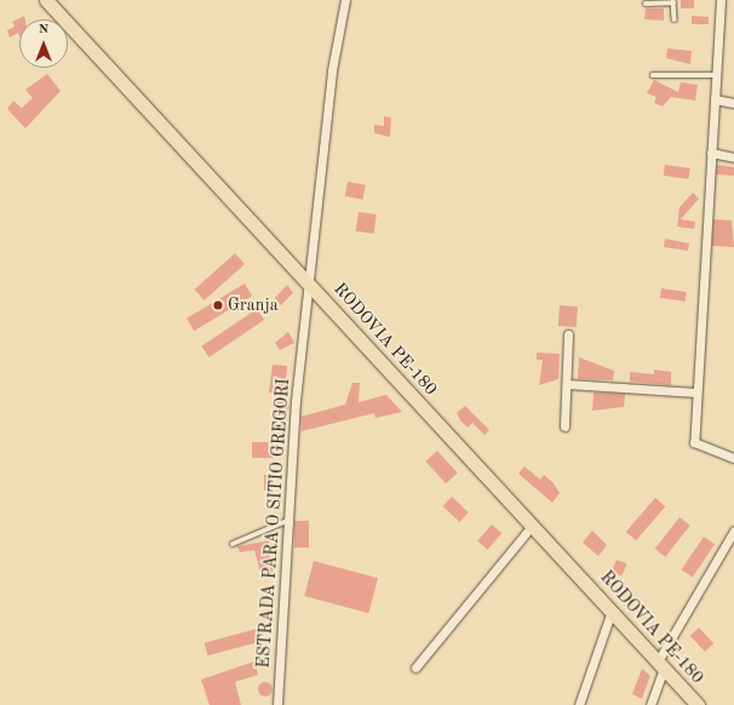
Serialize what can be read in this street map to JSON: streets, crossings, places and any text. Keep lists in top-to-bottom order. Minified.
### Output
{"streets":{"main road":["RODOVIA PE-180"],"street":["ESTRADA PARA O SITIO GREGORI"]},"crossings":[["RODOVIA PE-180","ESTRADA PARA O SITIO GREGORI"]],"places":["Granja"],"north":"top"}
